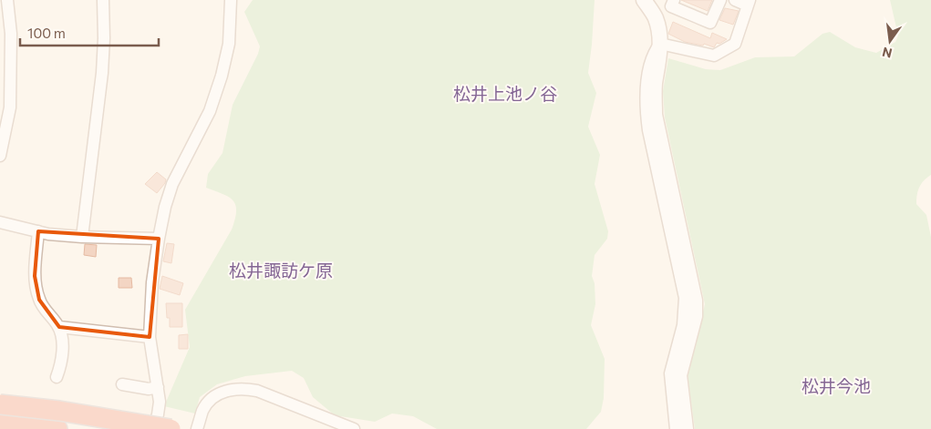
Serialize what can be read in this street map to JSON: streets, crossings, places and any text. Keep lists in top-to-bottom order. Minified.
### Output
{"districts":["松井上池ノ谷","松井諏訪ケ原","松井今池"],"scale_bar":"100 m","north":"bottom"}
